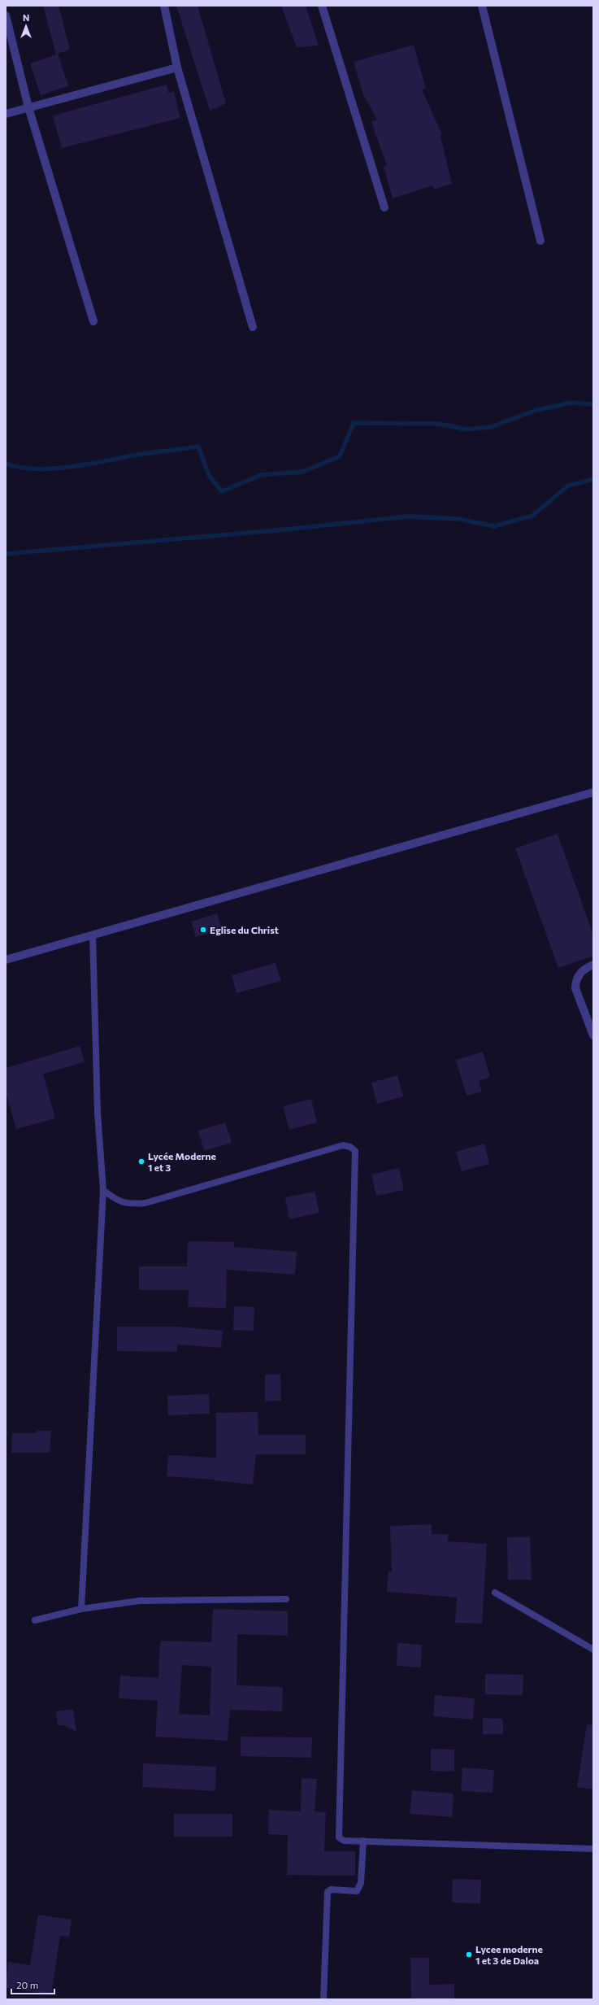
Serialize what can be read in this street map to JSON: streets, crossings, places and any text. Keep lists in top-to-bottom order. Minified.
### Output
{"places":["Eglise du Christ","Lycée Moderne 1 et 3","Lycee moderne 1 et 3 de Daloa"],"scale_bar":"20 m","north":"top"}
